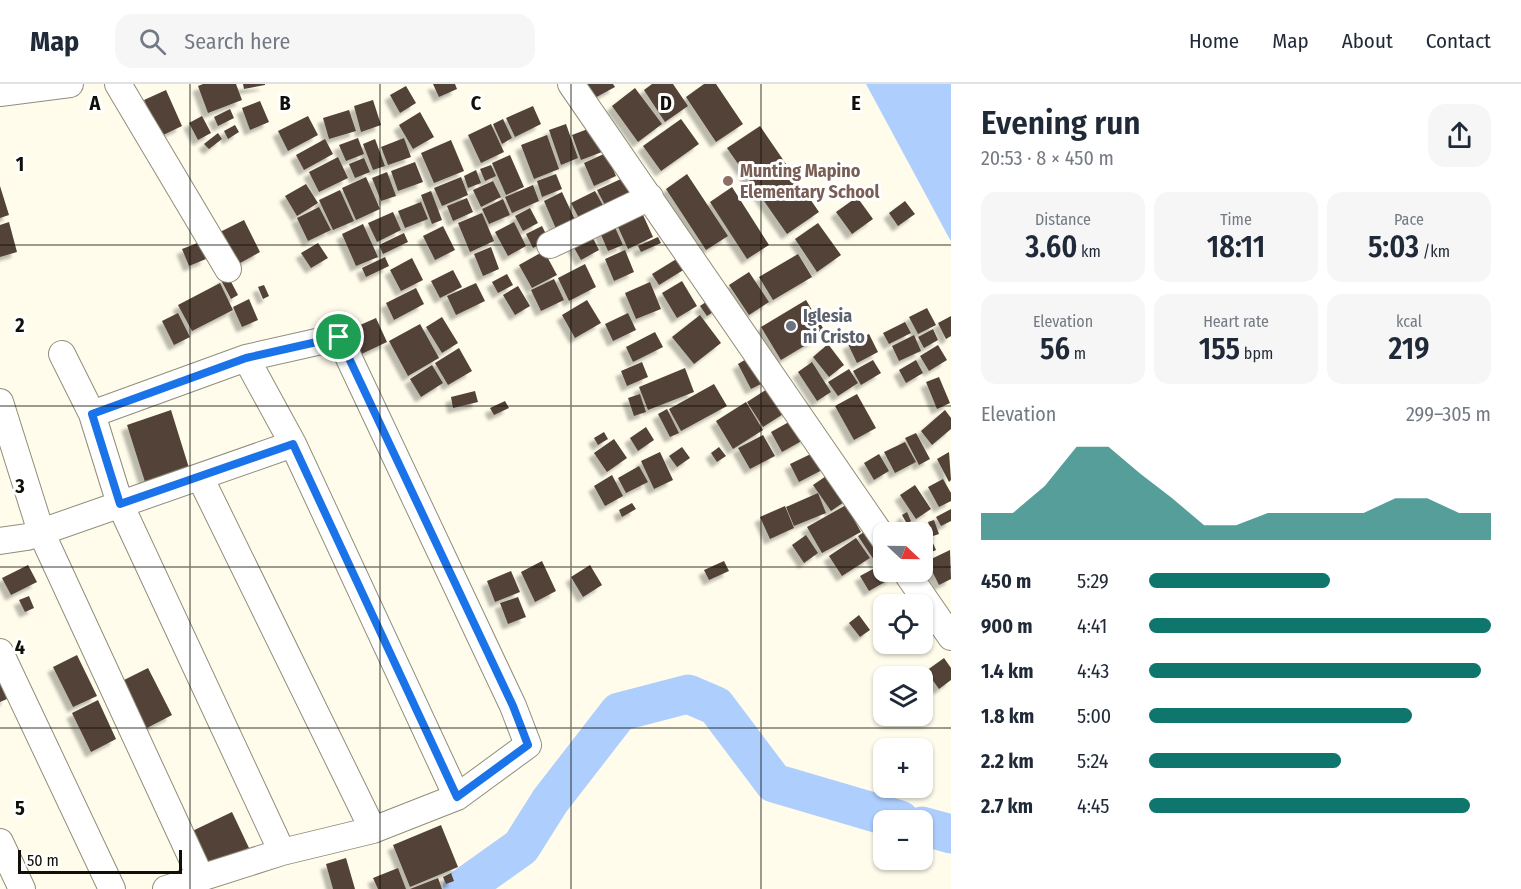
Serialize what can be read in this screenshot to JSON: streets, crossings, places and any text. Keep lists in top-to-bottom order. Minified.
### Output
{"places":["Munting Mapino Elementary School","Iglesia ni Cristo"],"scale_bar":"50 m","north":"right","page":{"header":"Map","search":"Search here","nav":["Home","Map","About","Contact"],"heading":["Evening run","20:53 · 8 × 450 m"],"stats":[["Distance","3.60 km"],["Time","18:11"],["Pace","5:03 /km"],["Elevation","56 m"],["Heart rate","155 bpm"],["kcal","219"]],"chart":["Elevation","299–305 m"],"map_buttons":["+","−"],"list":[{"name":"450 m","note":"5:29"},{"name":"900 m","note":"4:41"},{"name":"1.4 km","note":"4:43"},{"name":"1.8 km","note":"5:00"},{"name":"2.2 km","note":"5:24"},{"name":"2.7 km","note":"4:45"}],"scale":"50 m"},"grid":{"columns":["A","B","C","D","E"],"rows":["1","2","3","4","5"]}}
